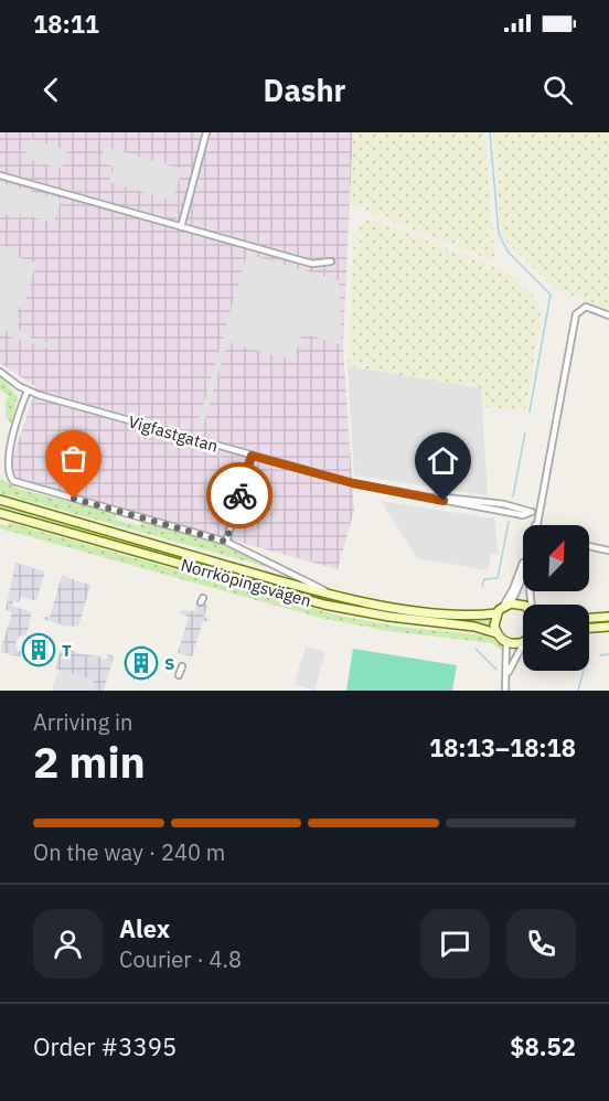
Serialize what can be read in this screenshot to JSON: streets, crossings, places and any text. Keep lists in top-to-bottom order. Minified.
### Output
{"streets":{"main road":["Norrköpingsvägen"],"street":["Vigfastgatan"]},"places":{"building":["T","S"]},"north":"top right","page":{"status":"18:11","header":"Dashr","heading":["2 min","Arriving in","18:13–18:18"],"panel":["Alex","Courier · 4.8","Order #3395","$8.52"],"bar":"On the way · 240 m"}}
